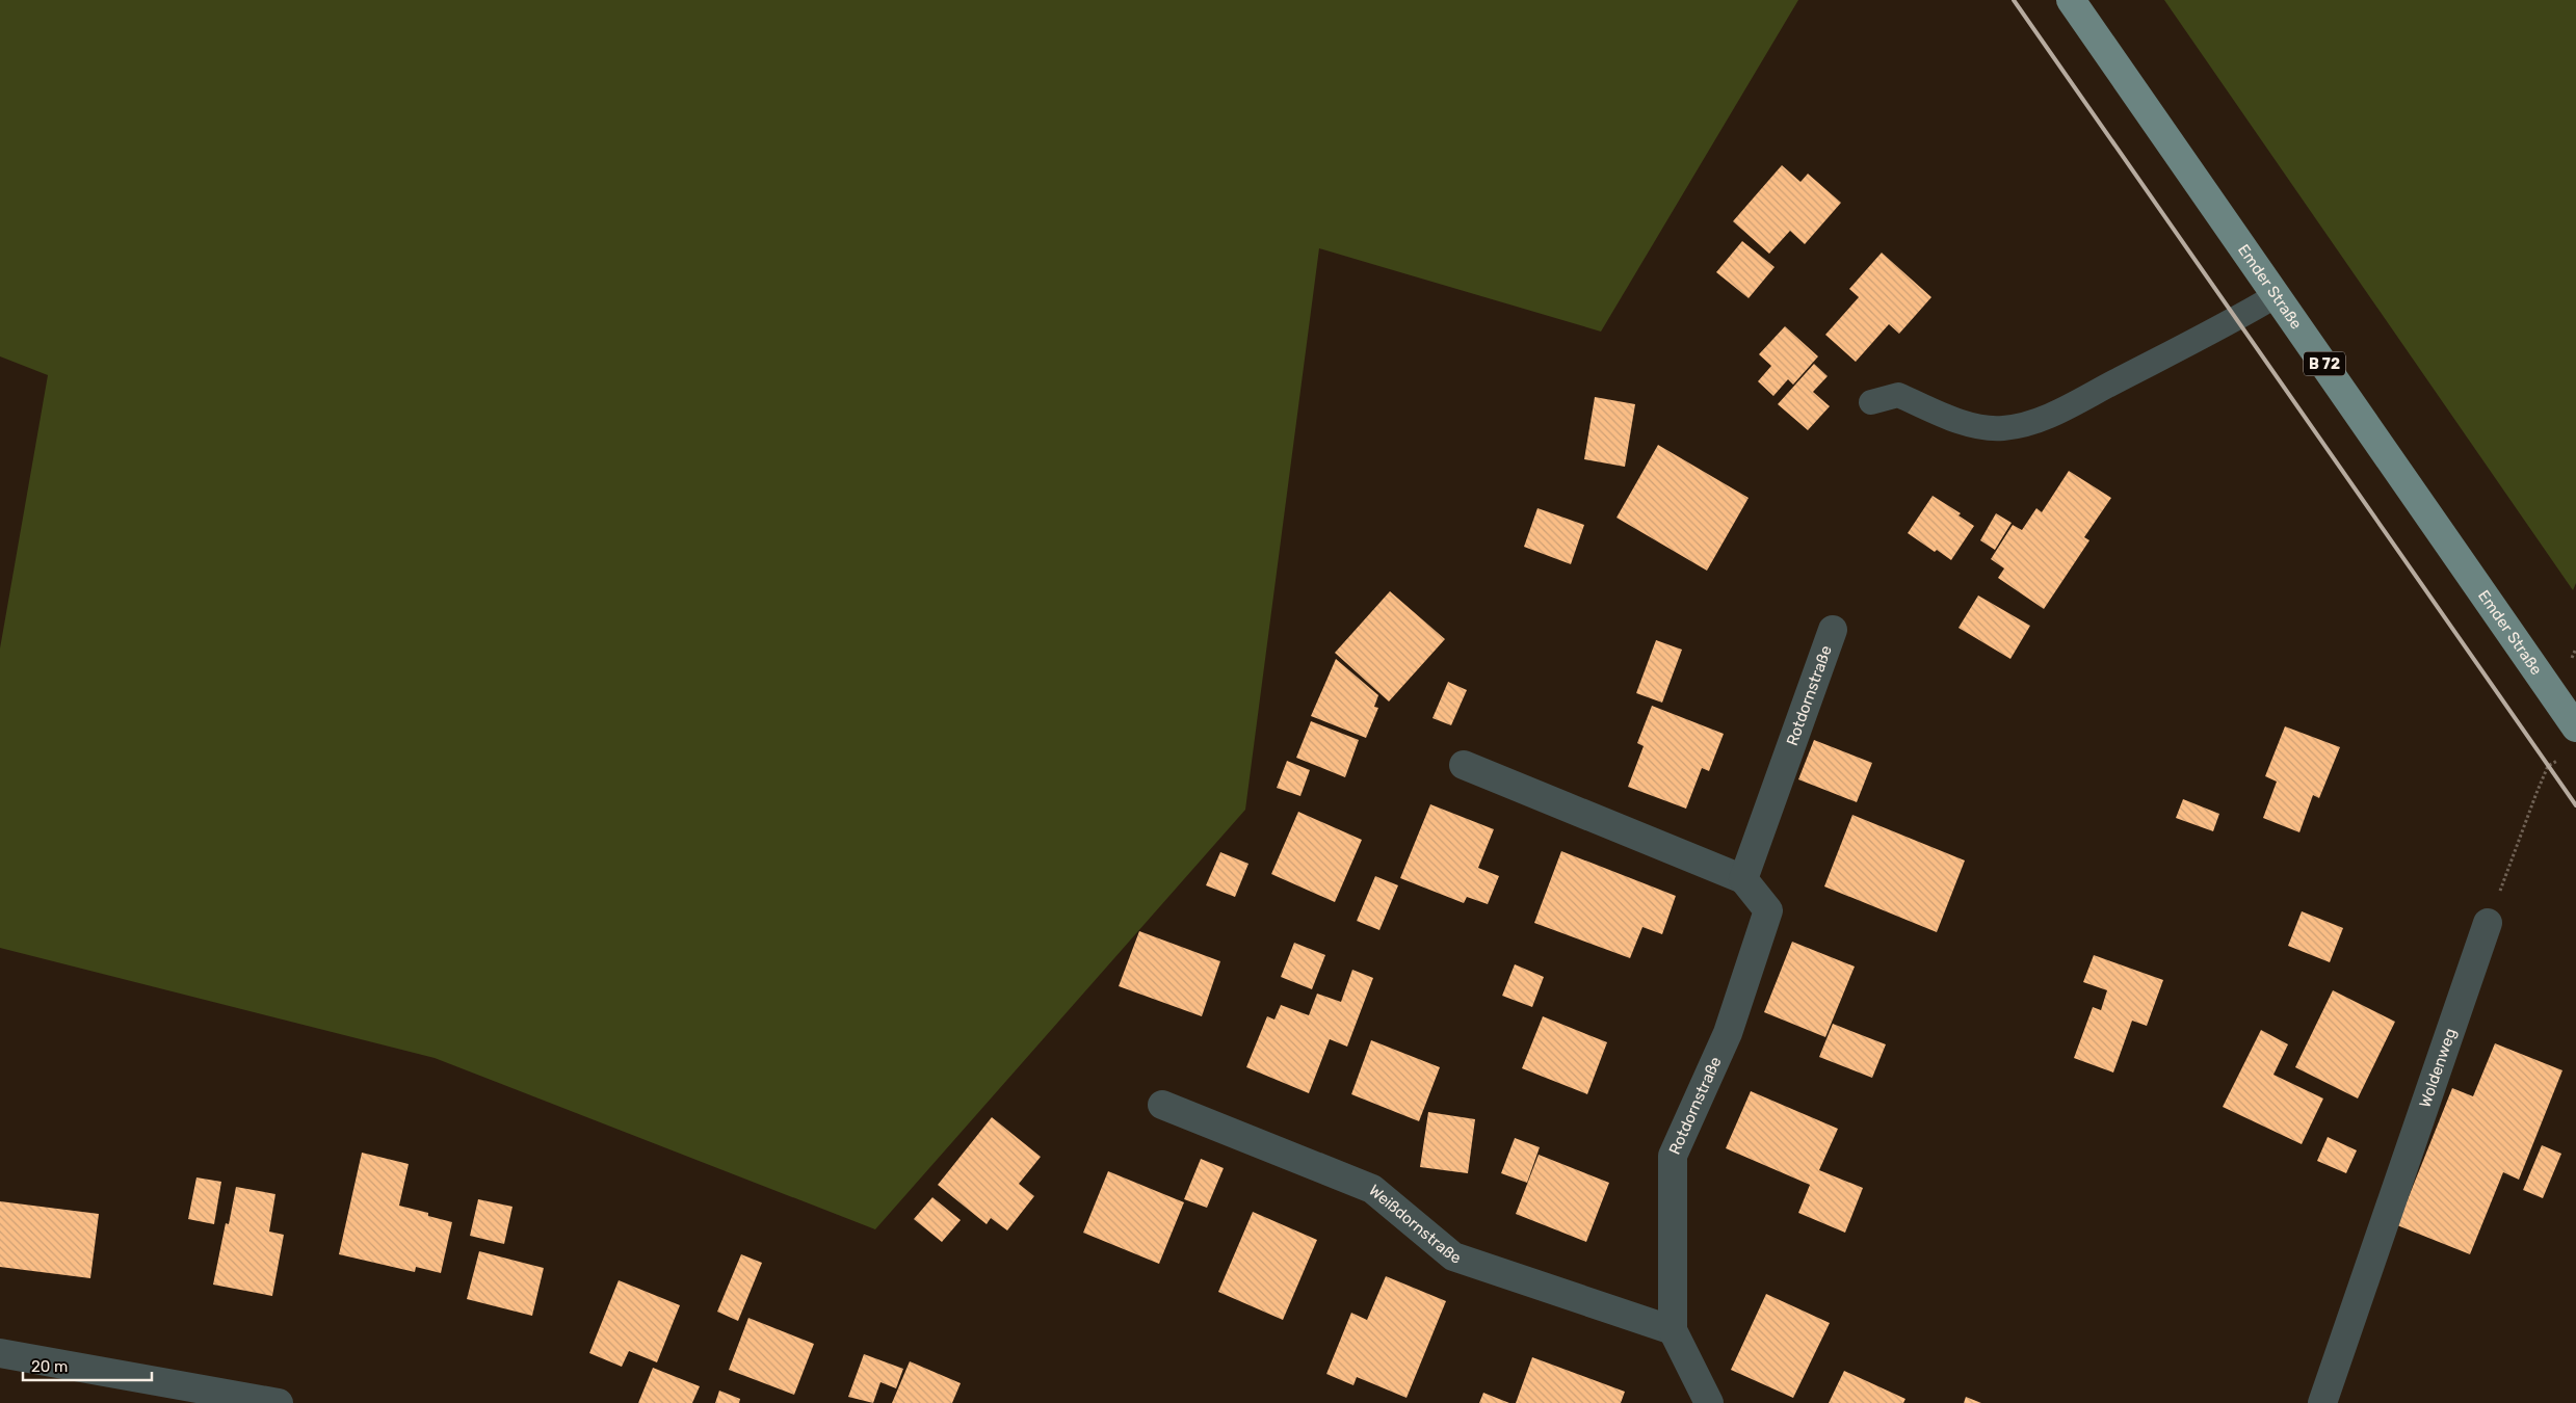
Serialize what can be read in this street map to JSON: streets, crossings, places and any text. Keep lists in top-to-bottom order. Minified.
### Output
{"streets":{"main road":["Emder Straße","B 72"],"street":["Rotdornstraße","Woldenweg","Weißdornstraße"]},"crossings":[["Rotdornstraße","Weißdornstraße"]],"scale_bar":"20 m"}
